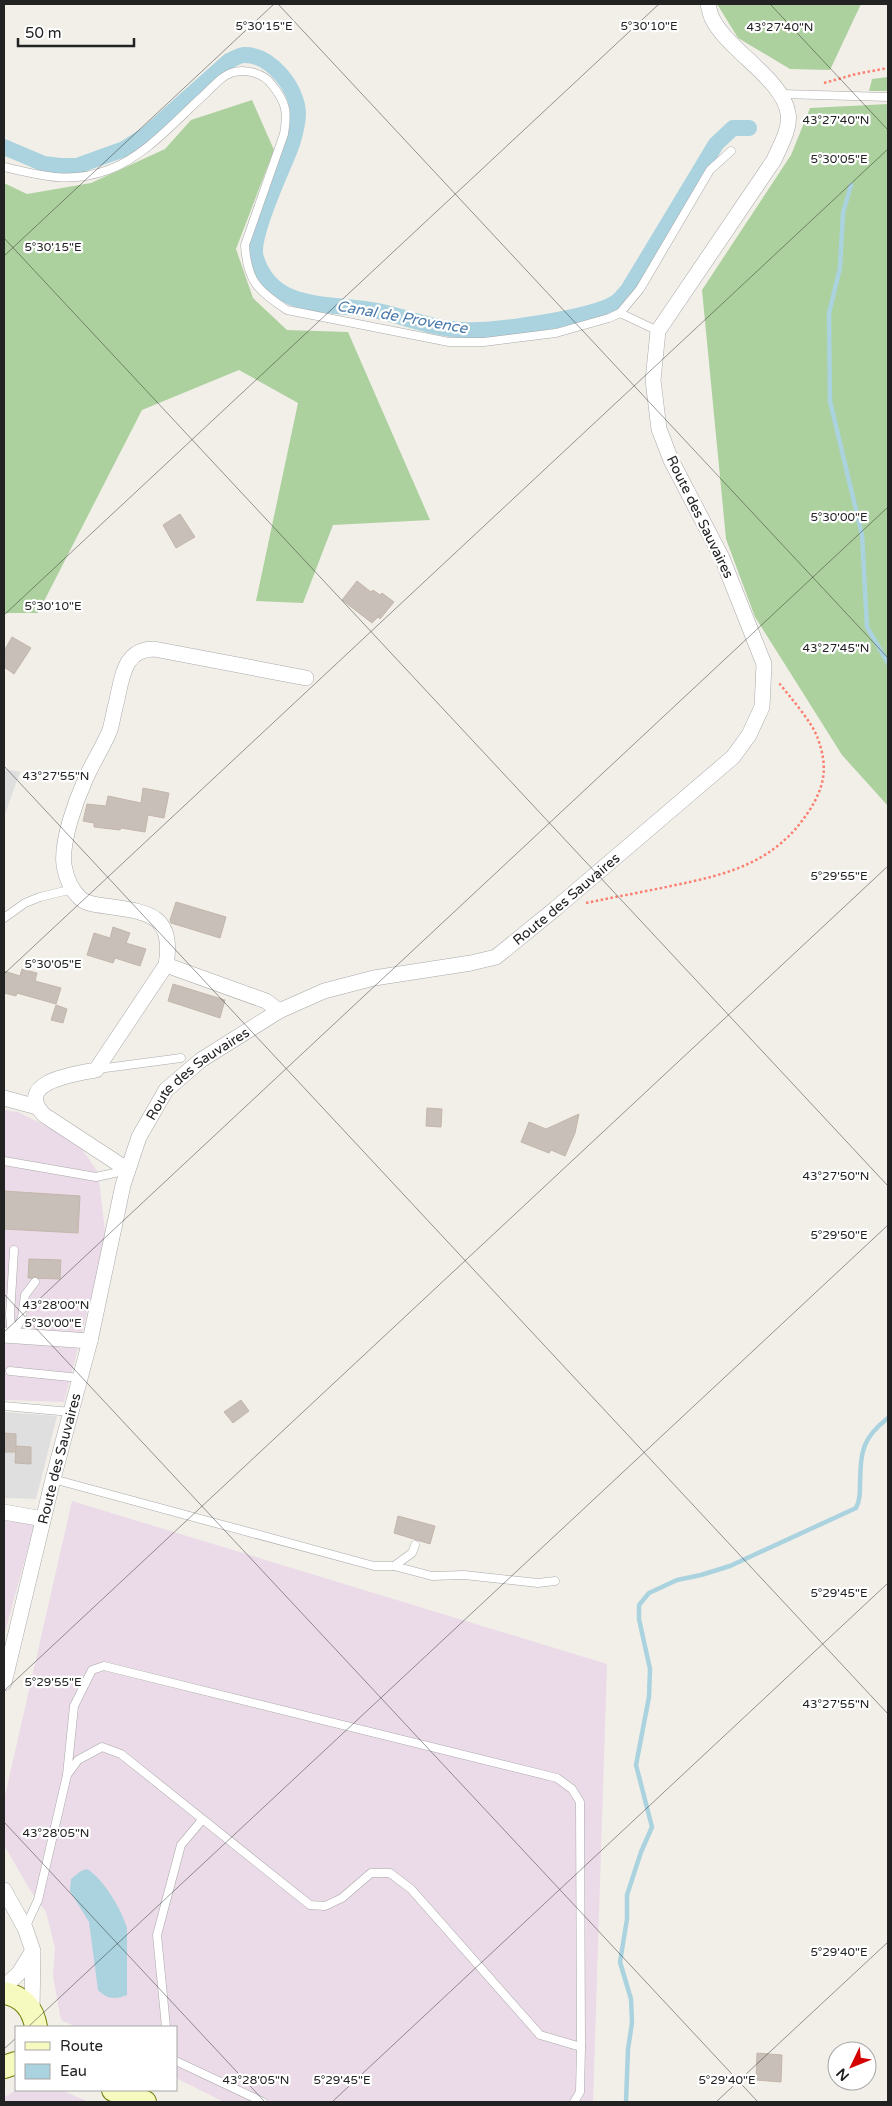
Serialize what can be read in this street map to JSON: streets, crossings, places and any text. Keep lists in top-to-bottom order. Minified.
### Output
{"streets":{"street":["Route des Sauvaires"]},"water":["Canal de Provence"],"legend":["Route","Eau"],"scale_bar":"50 m","north":"bottom left","coordinates":["5°30'15\"E","5°30'10\"E","43°27'40\"N","5°30'05\"E","5°30'00\"E","43°27'45\"N","43°27'55\"N","5°29'55\"E","43°27'50\"N","5°29'50\"E","43°28'00\"N","5°29'45\"E","43°28'05\"N","5°29'40\"E"]}
